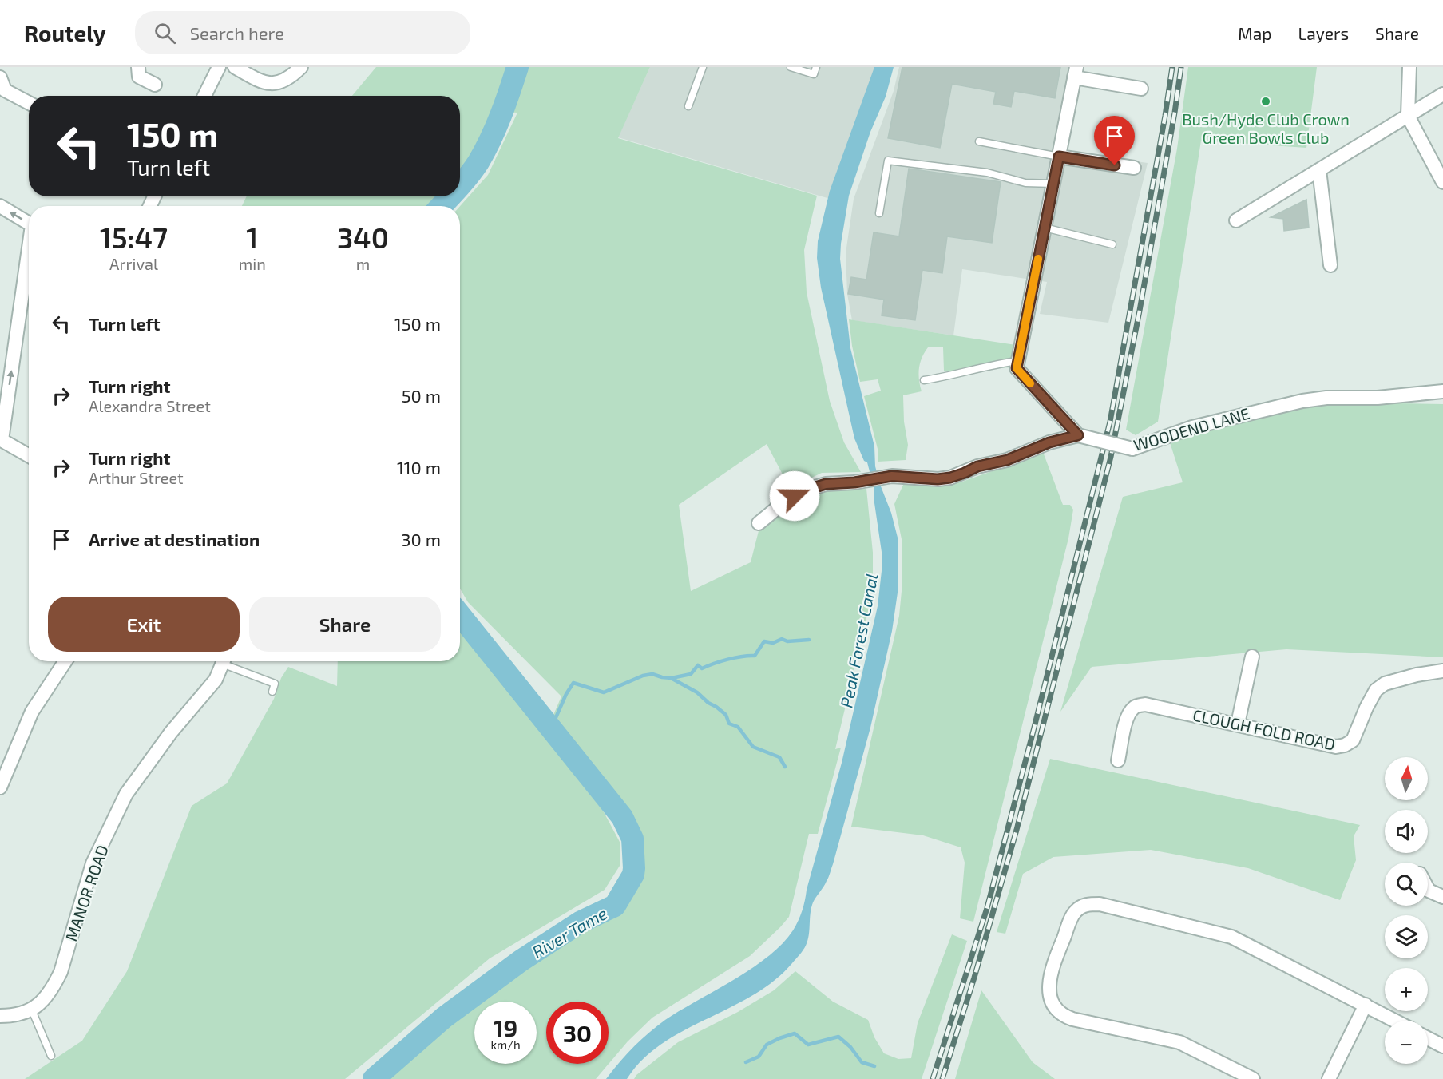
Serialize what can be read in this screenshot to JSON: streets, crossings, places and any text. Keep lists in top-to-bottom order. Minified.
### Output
{"streets":{"street":["WOODEND LANE","CLOUGH FOLD ROAD","MANOR ROAD"]},"water":["Peak Forest Canal","River Tame"],"places":["Bush/Hyde Club Crown Green Bowls Club"],"north":"top","page":{"header":"Routely","search":"Search here","nav":["Map","Layers","Share"],"turn":["150 m","Turn left"],"eta":["15:47","Arrival","1","min","340","m"],"list":[{"name":"Turn left","value":"150 m"},{"name":"Turn right","note":"Alexandra Street","value":"50 m"},{"name":"Turn right","note":"Arthur Street","value":"110 m"},{"name":"Arrive at destination","value":"30 m"}],"buttons":["Exit","Share"],"map_buttons":["+","−"],"speed":"19 km/h","limit":"30"}}
